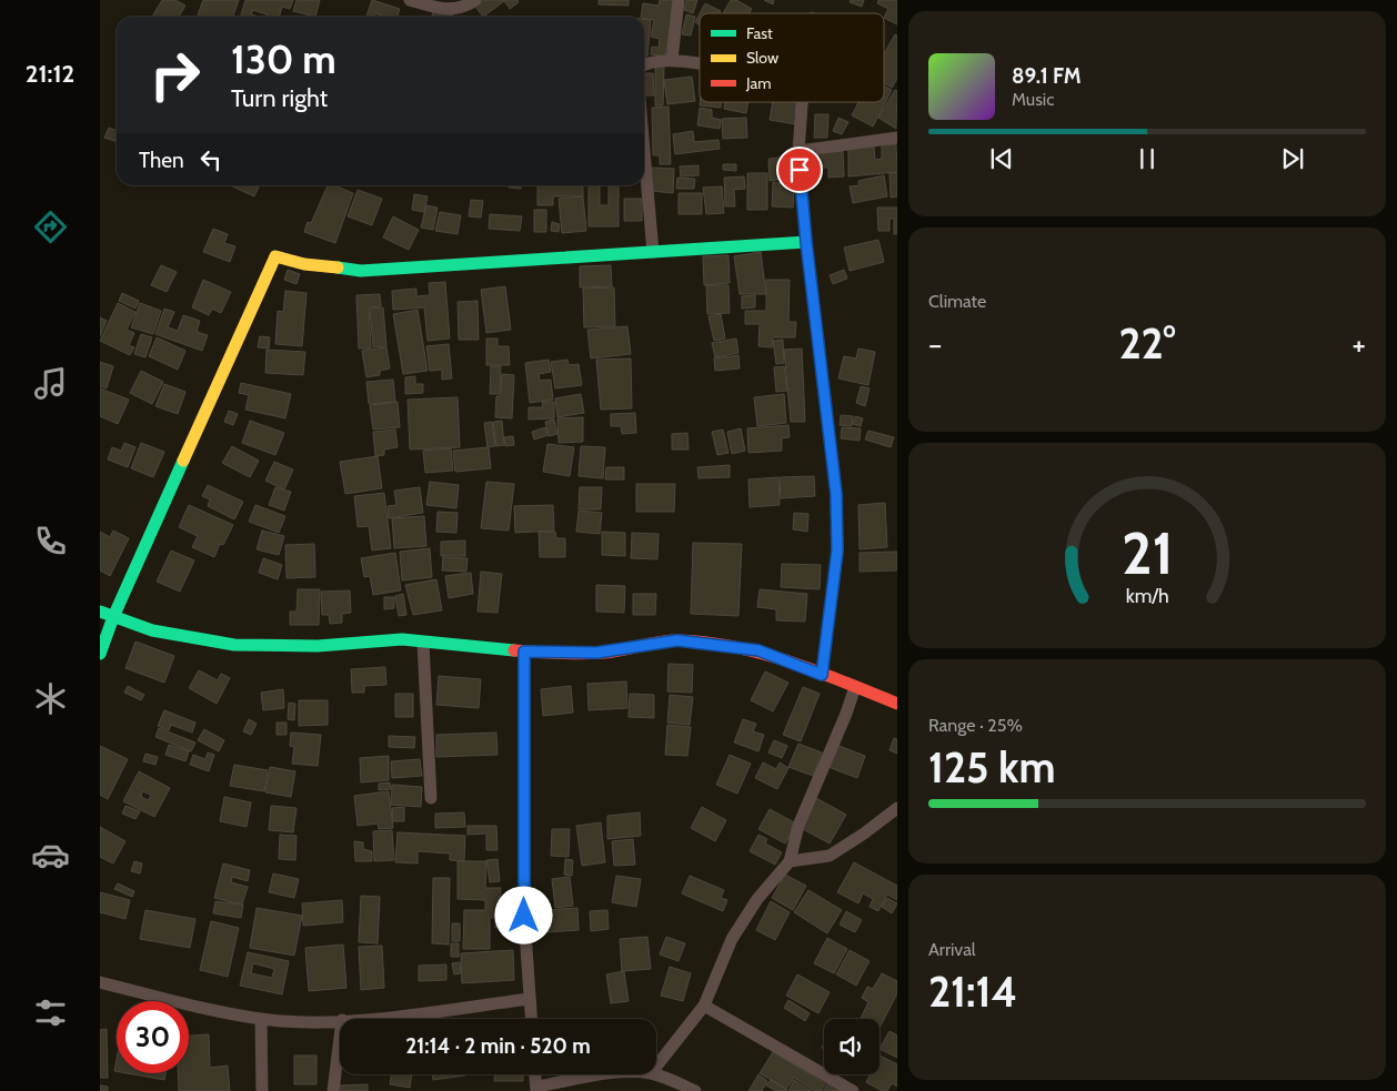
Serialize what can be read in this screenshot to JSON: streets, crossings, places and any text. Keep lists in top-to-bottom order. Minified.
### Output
{"legend":["Fast","Slow","Jam"],"page":{"tabs":"21:12","turn":["130 m","Turn right"],"song":["89.1 FM","Music"],"then":"Then","tile":["Climate",["Range · 25%","125 km"],["Arrival","21:14"]],"heat":["−","22°","+"],"limit":"30","trip":"21:14 · 2 min · 520 m","gauge":["21","km/h"]}}
